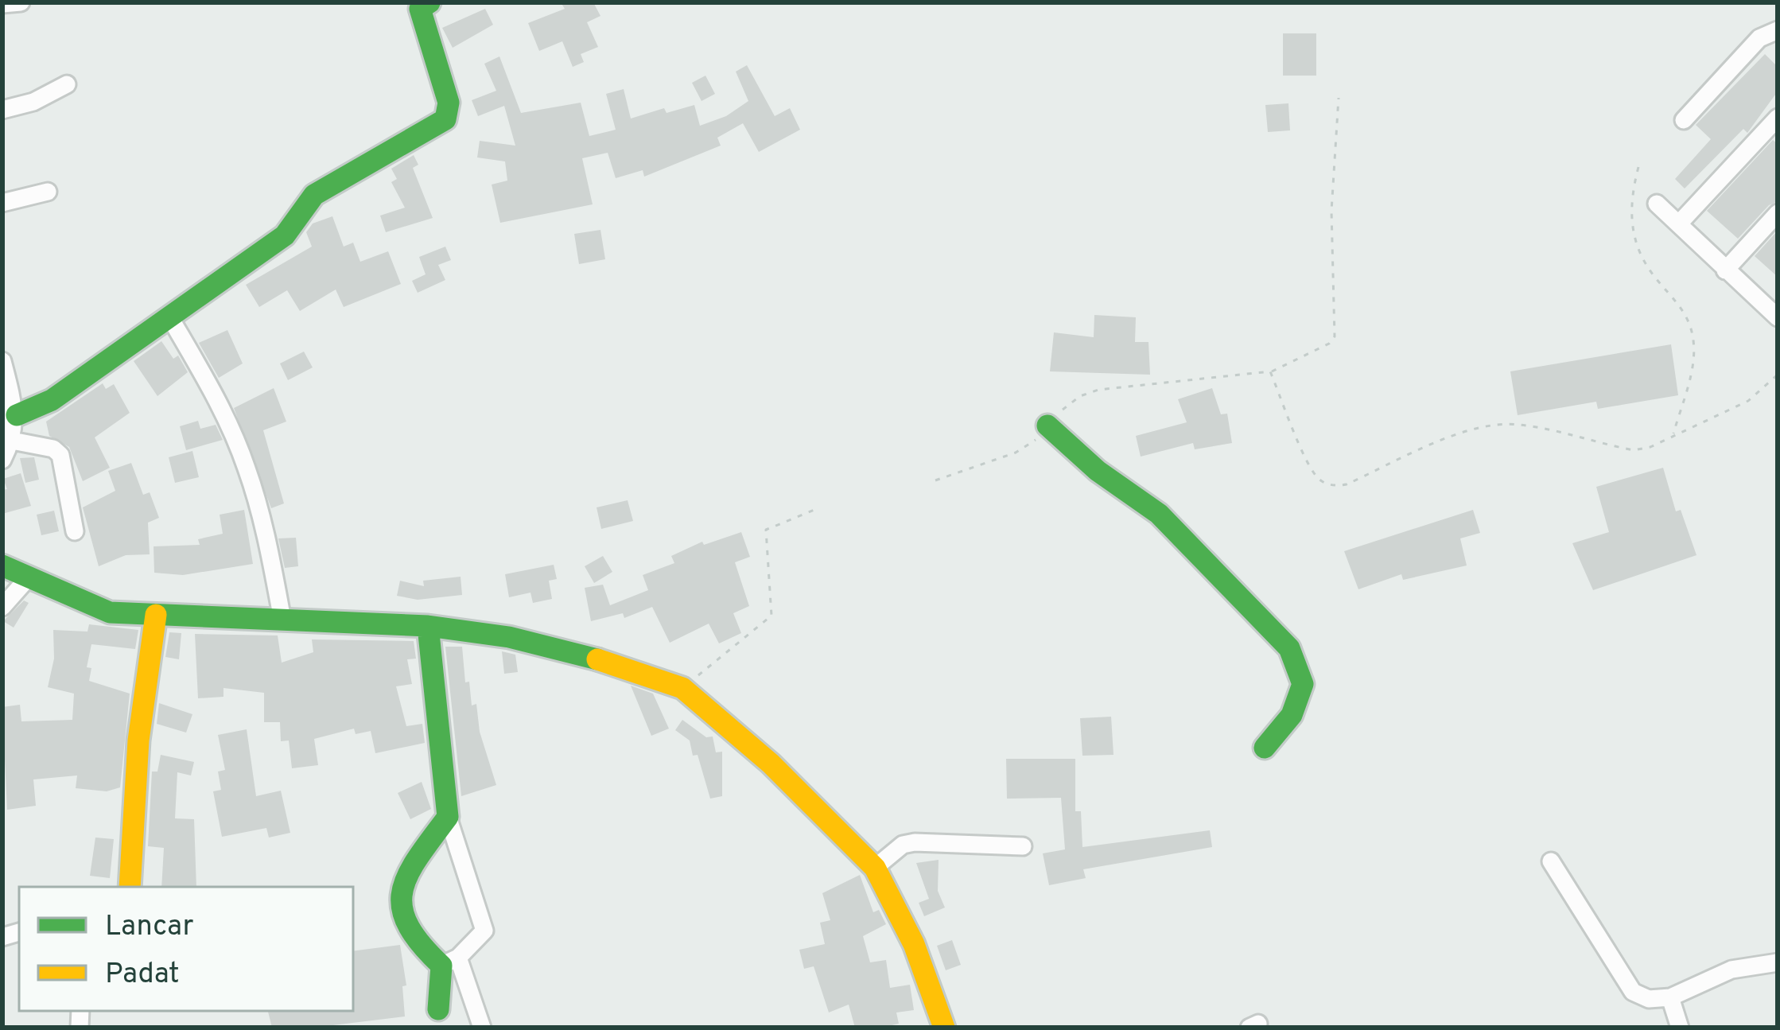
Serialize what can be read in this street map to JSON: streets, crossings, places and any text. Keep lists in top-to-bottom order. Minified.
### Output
{"legend":["Lancar","Padat"]}
